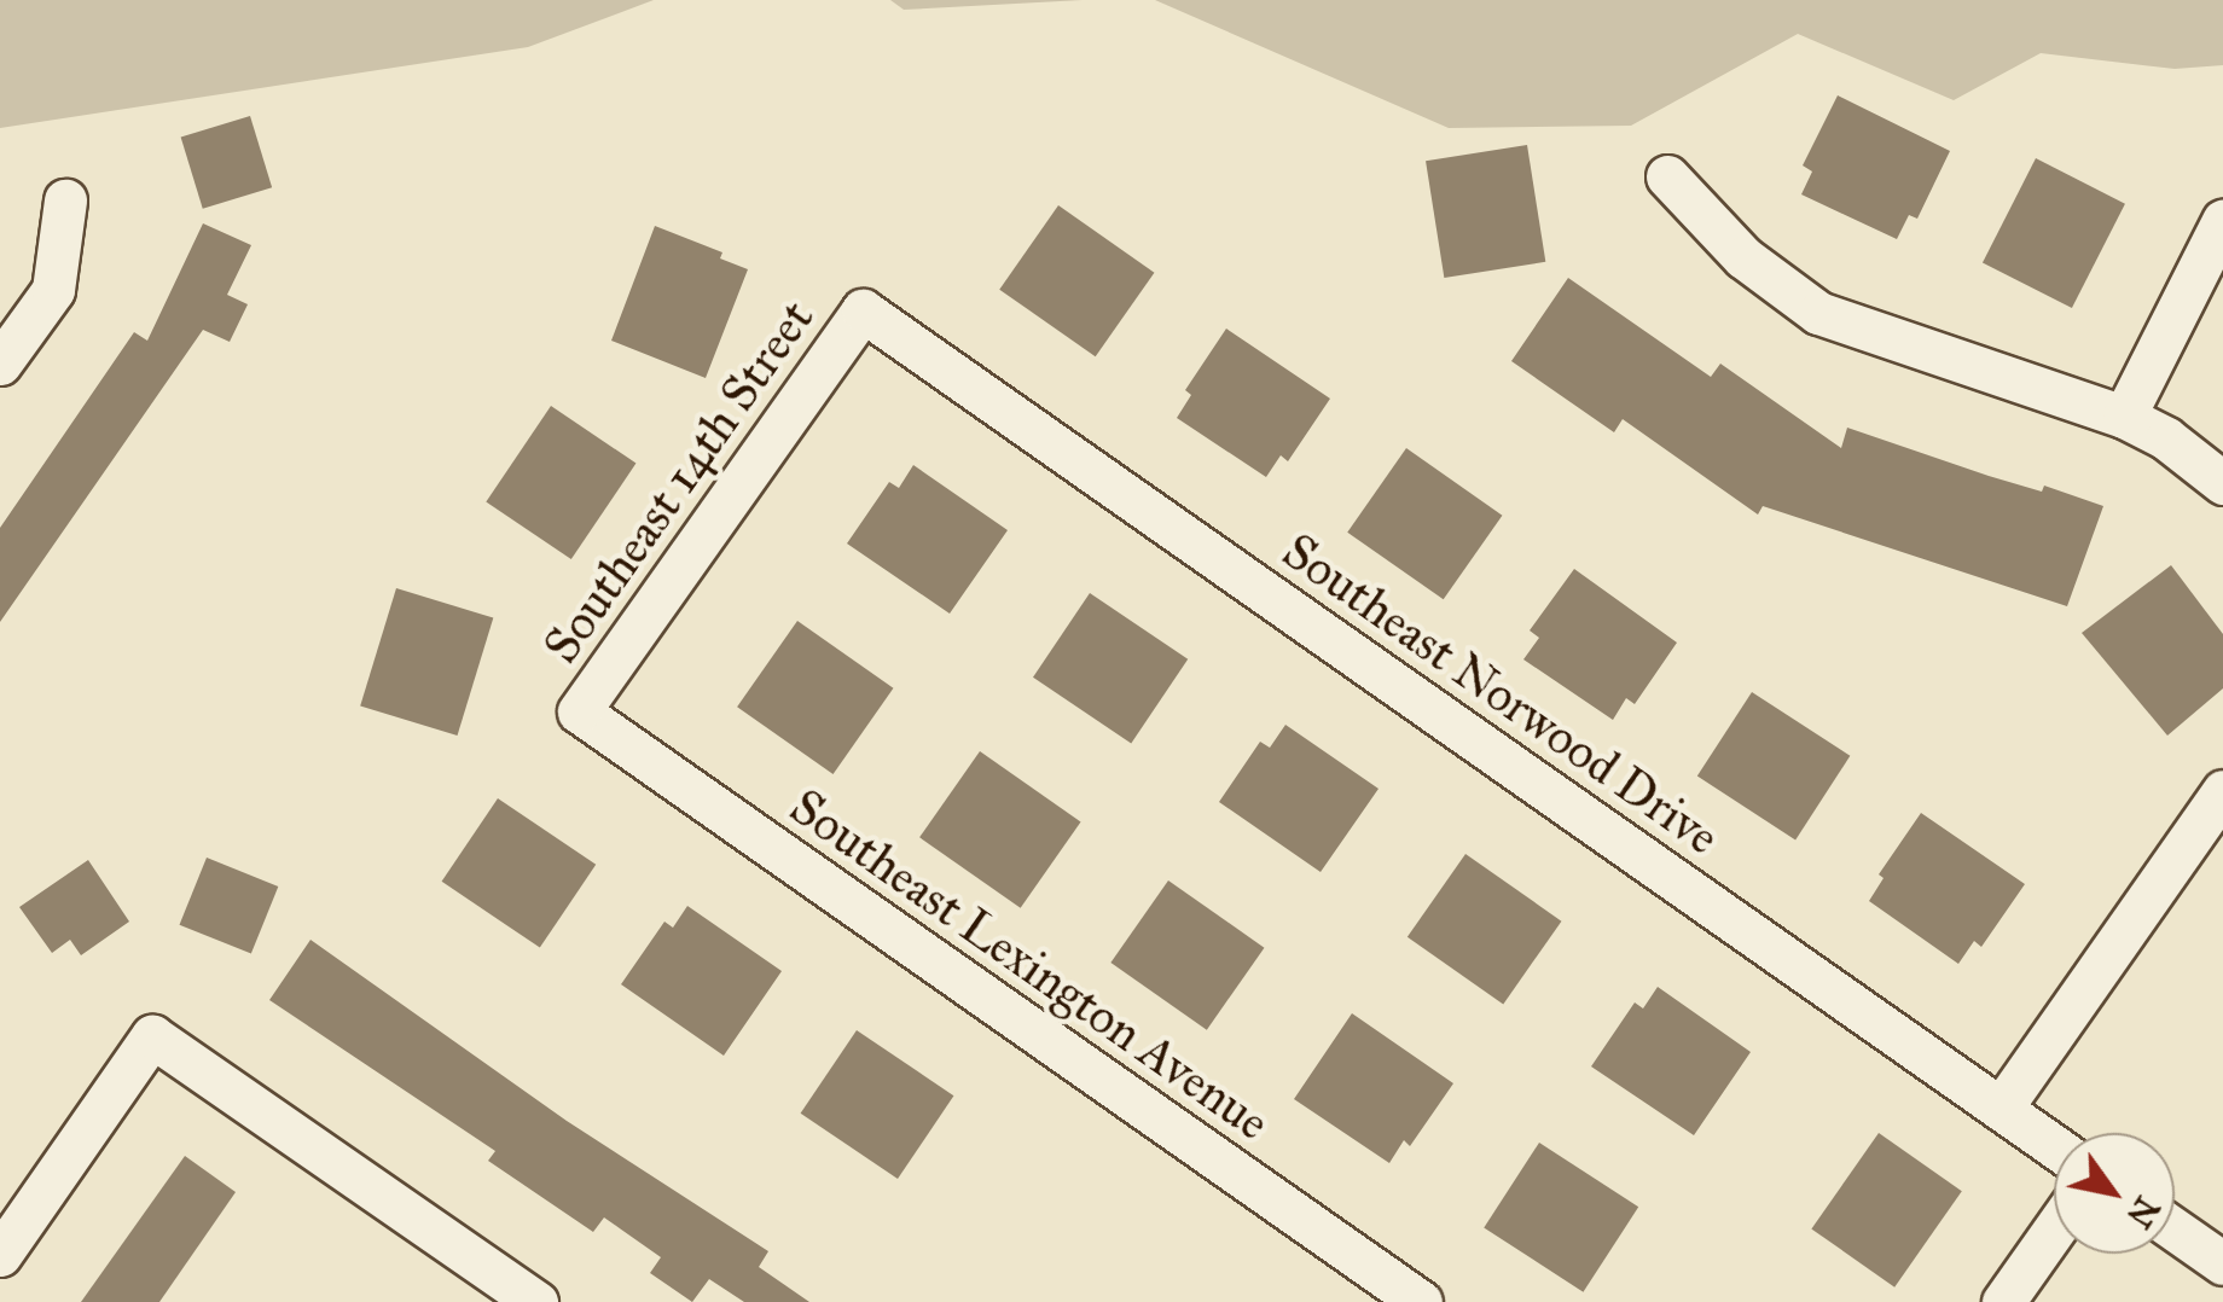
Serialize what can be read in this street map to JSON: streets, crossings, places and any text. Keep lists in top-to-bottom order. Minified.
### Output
{"streets":{"street":["Southeast 14th Street","Southeast Norwood Drive","Southeast Lexington Avenue"]},"crossings":[["Southeast 14th Street","Southeast Norwood Drive"],["Southeast 14th Street","Southeast Lexington Avenue"]],"north":"bottom right"}
